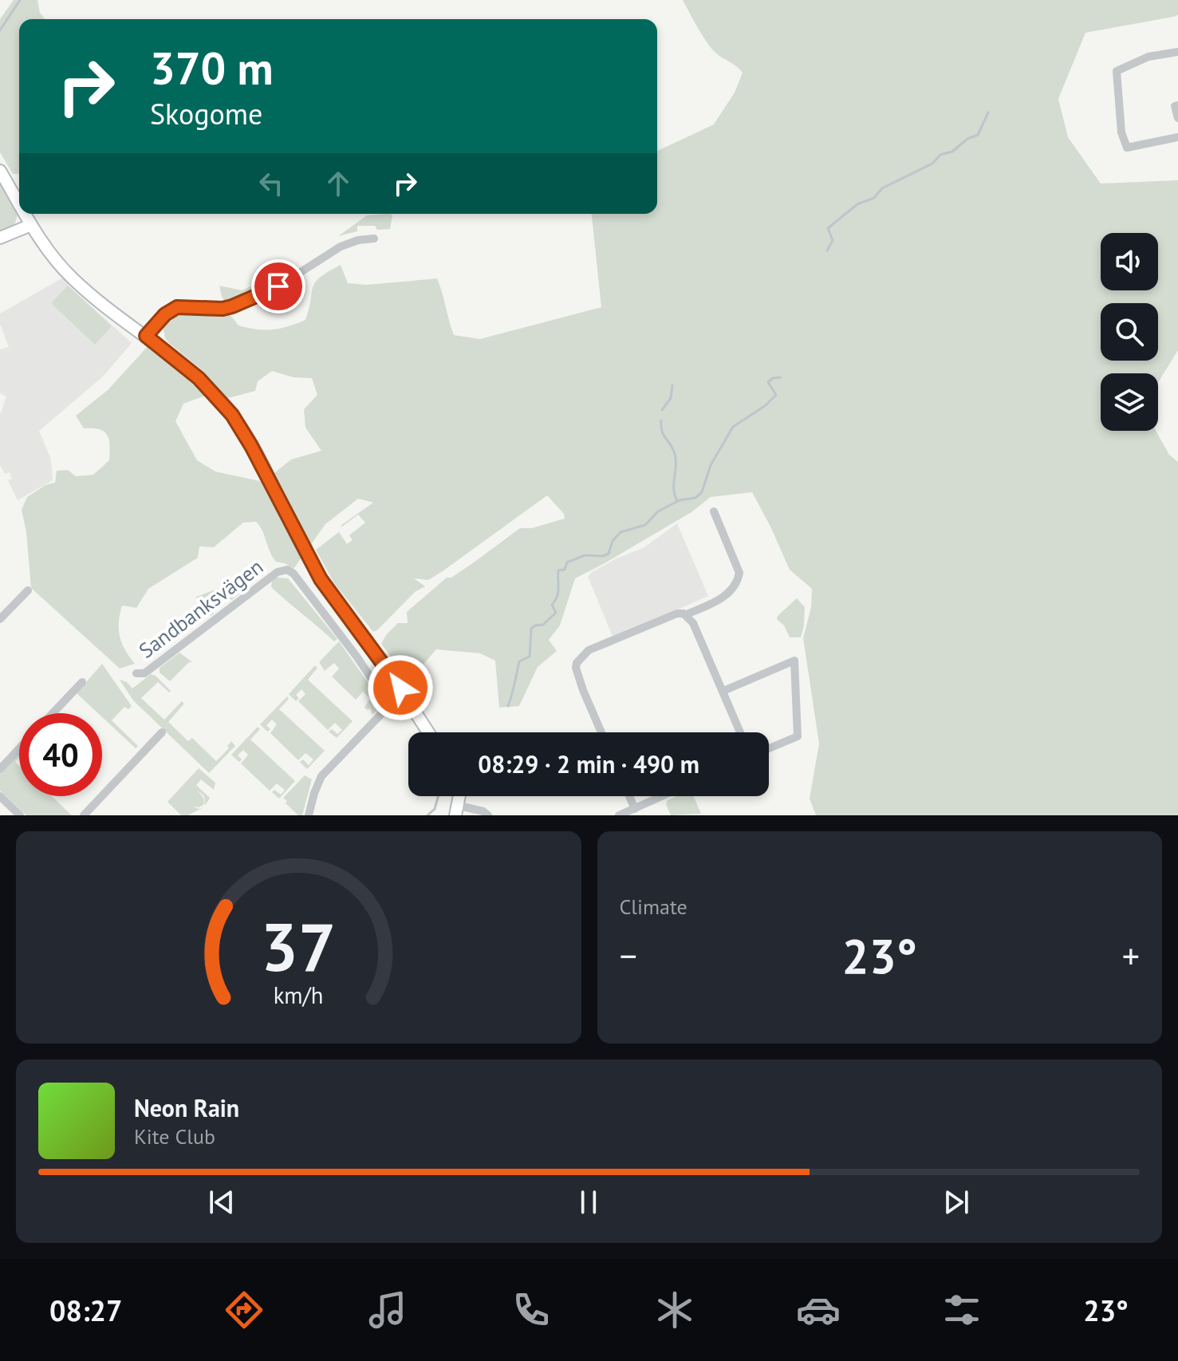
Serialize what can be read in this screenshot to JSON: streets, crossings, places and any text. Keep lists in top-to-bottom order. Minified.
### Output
{"streets":{"street":["Sandbanksvägen"]},"page":{"turn":["370 m","Skogome"],"limit":"40","trip":"08:29 · 2 min · 490 m","tile":"Climate","heat":["−","23°","+"],"song":["Neon Rain","Kite Club"],"tabs":["08:27","23°"],"gauge":["37","km/h"]}}
